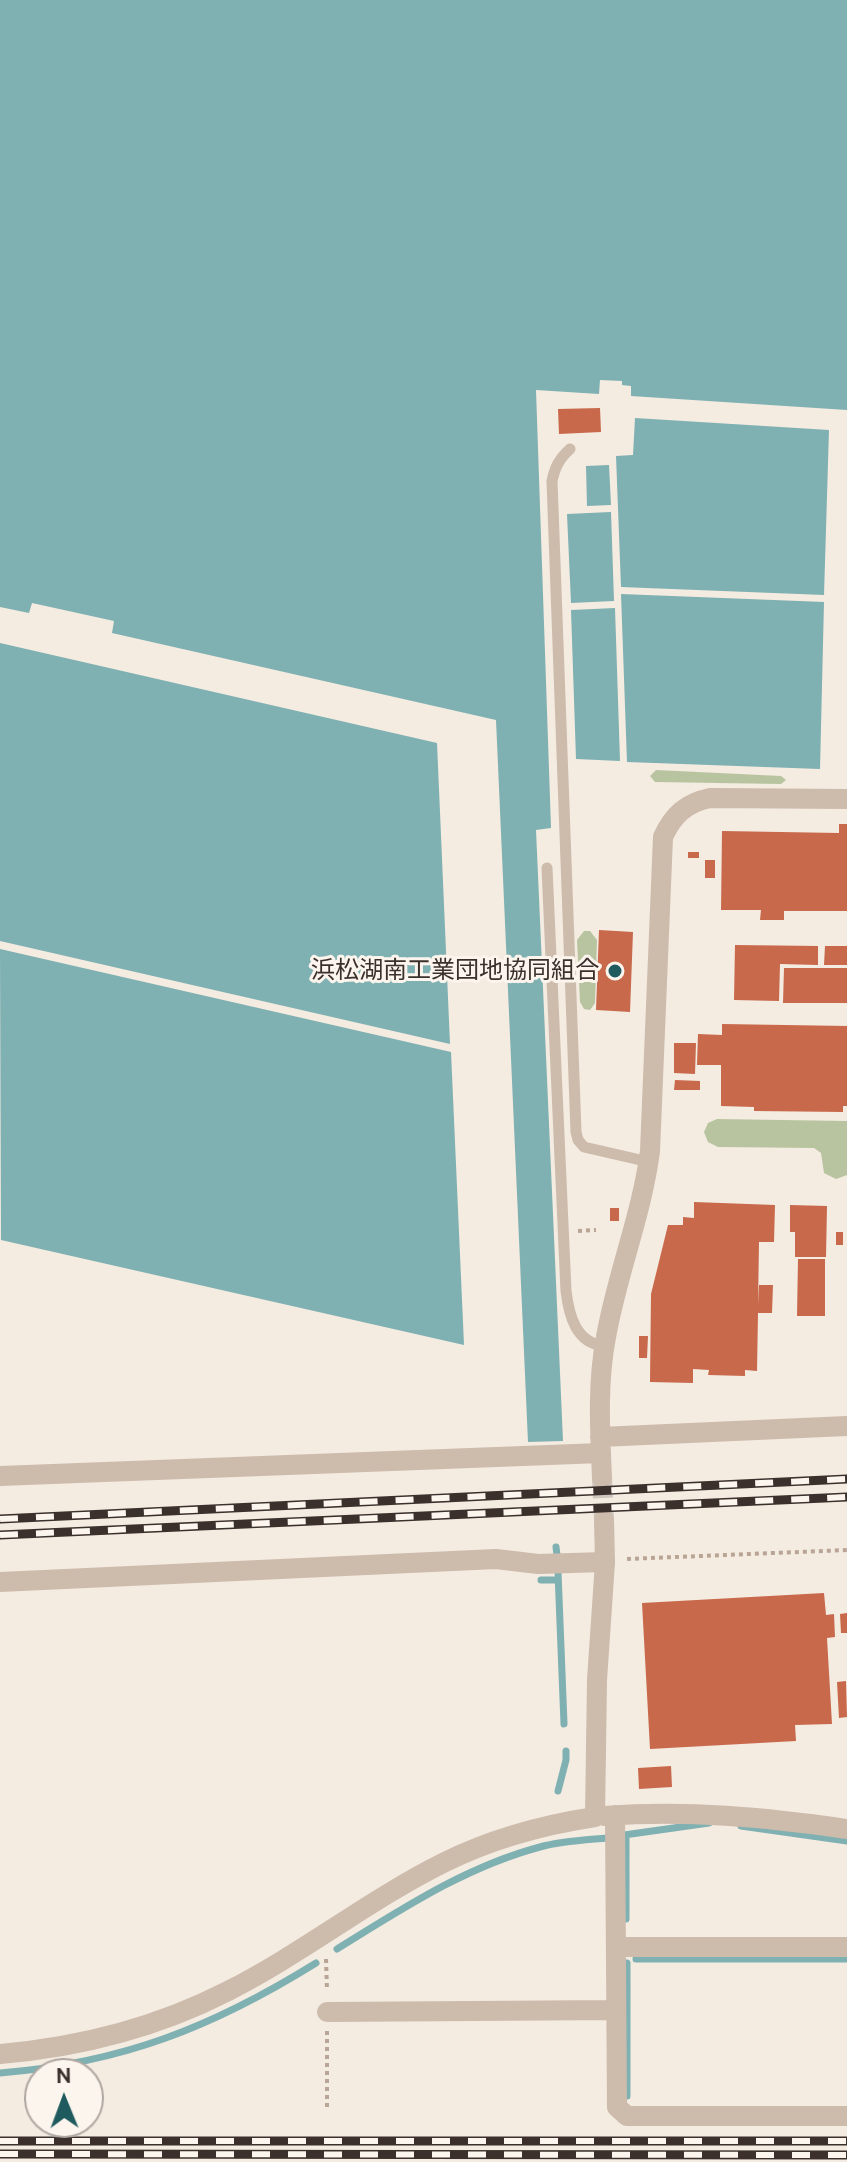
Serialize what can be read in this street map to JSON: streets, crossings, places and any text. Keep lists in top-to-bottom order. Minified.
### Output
{"places":["浜松湖南工業団地協同組合"],"north":"top"}
